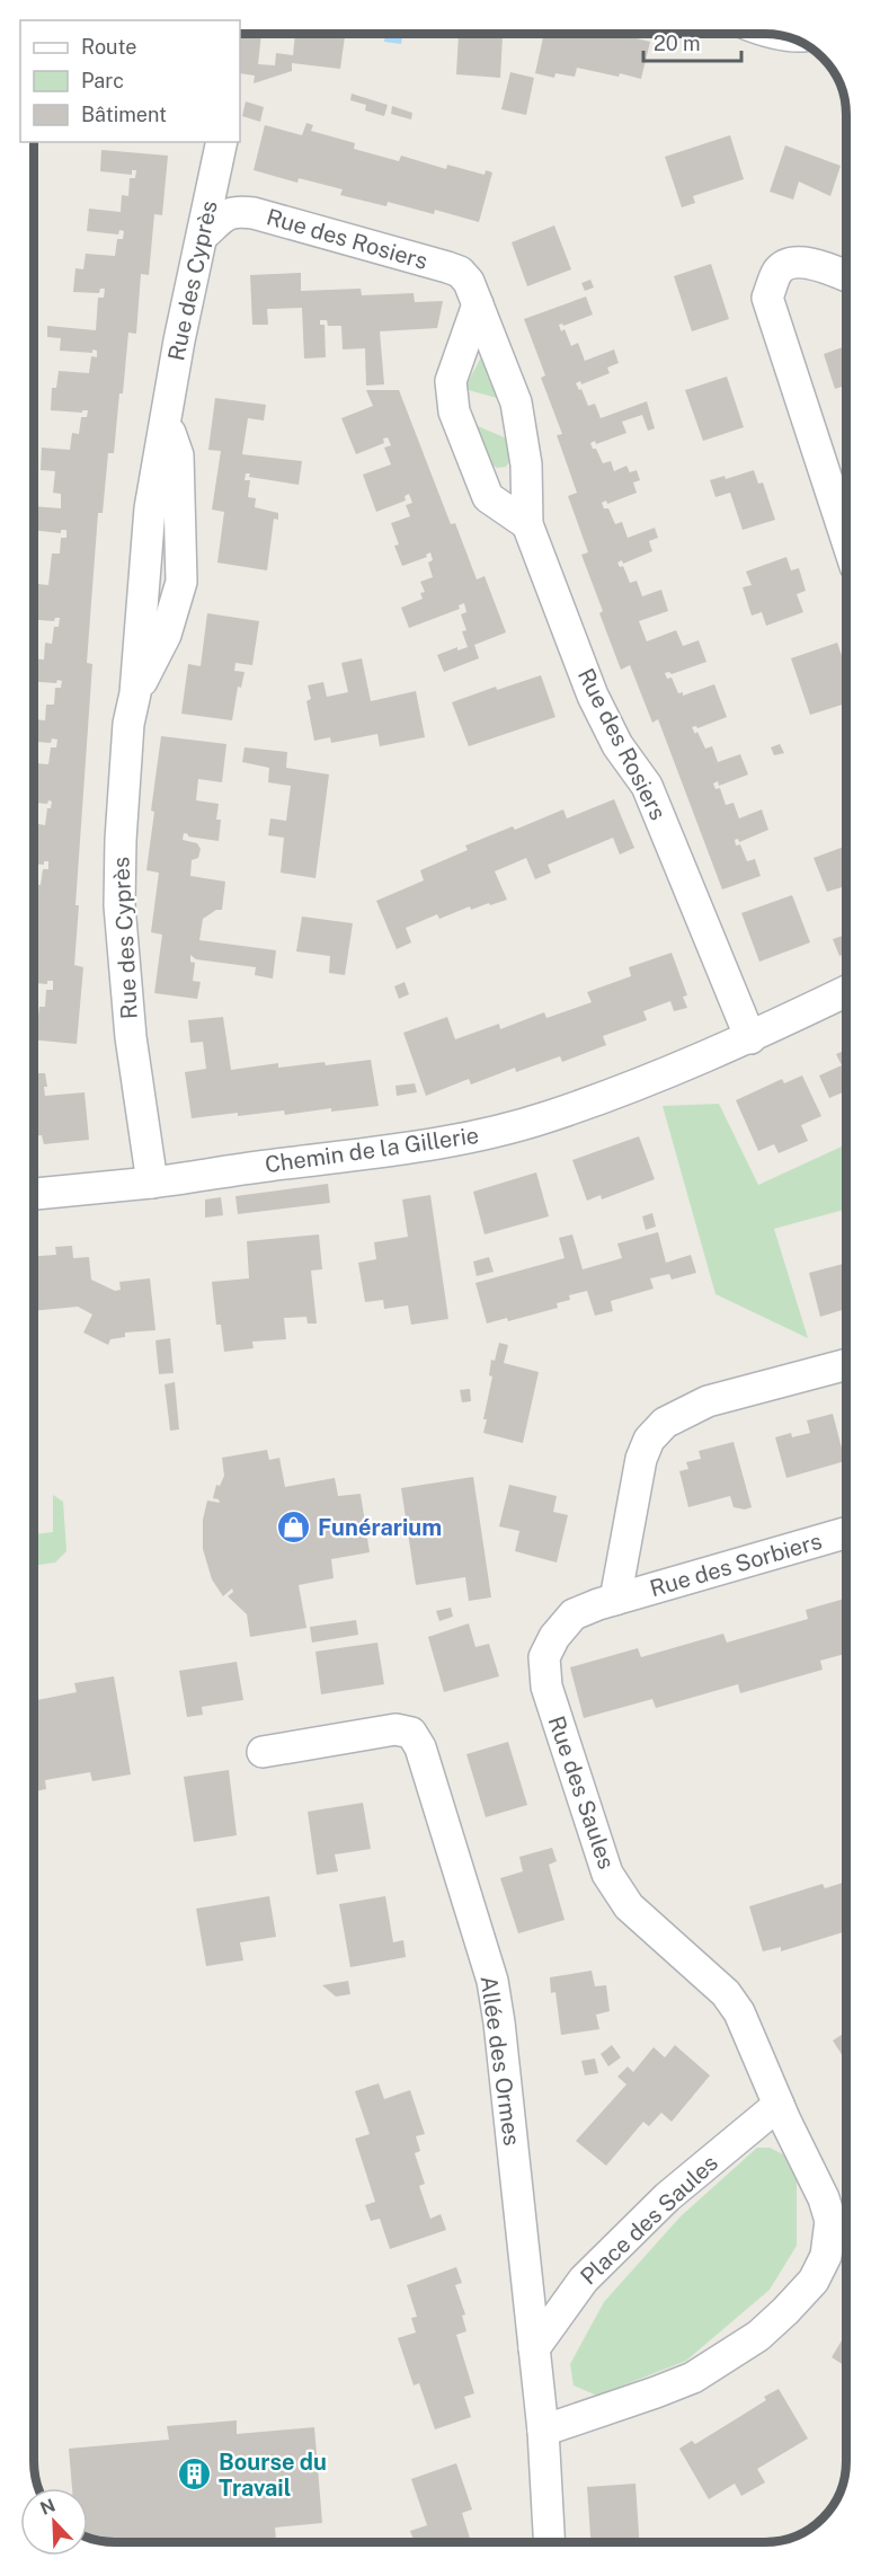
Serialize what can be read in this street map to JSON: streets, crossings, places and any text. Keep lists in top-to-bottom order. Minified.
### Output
{"streets":{"street":["Rue des Rosiers","Rue des Cyprès","Chemin de la Gillerie","Rue des Sorbiers","Rue des Saules","Allée des Ormes","Place des Saules"]},"crossings":[["Rue des Rosiers","Rue des Cyprès"],["Rue des Rosiers","Chemin de la Gillerie"],["Rue des Cyprès","Chemin de la Gillerie"],["Rue des Sorbiers","Rue des Saules"],["Rue des Saules","Place des Saules"],["Allée des Ormes","Place des Saules"]],"places":{"shop":["Funérarium"],"building":["Bourse du Travail"]},"legend":["Route","Parc","Bâtiment"],"scale_bar":"20 m","north":"top left"}
